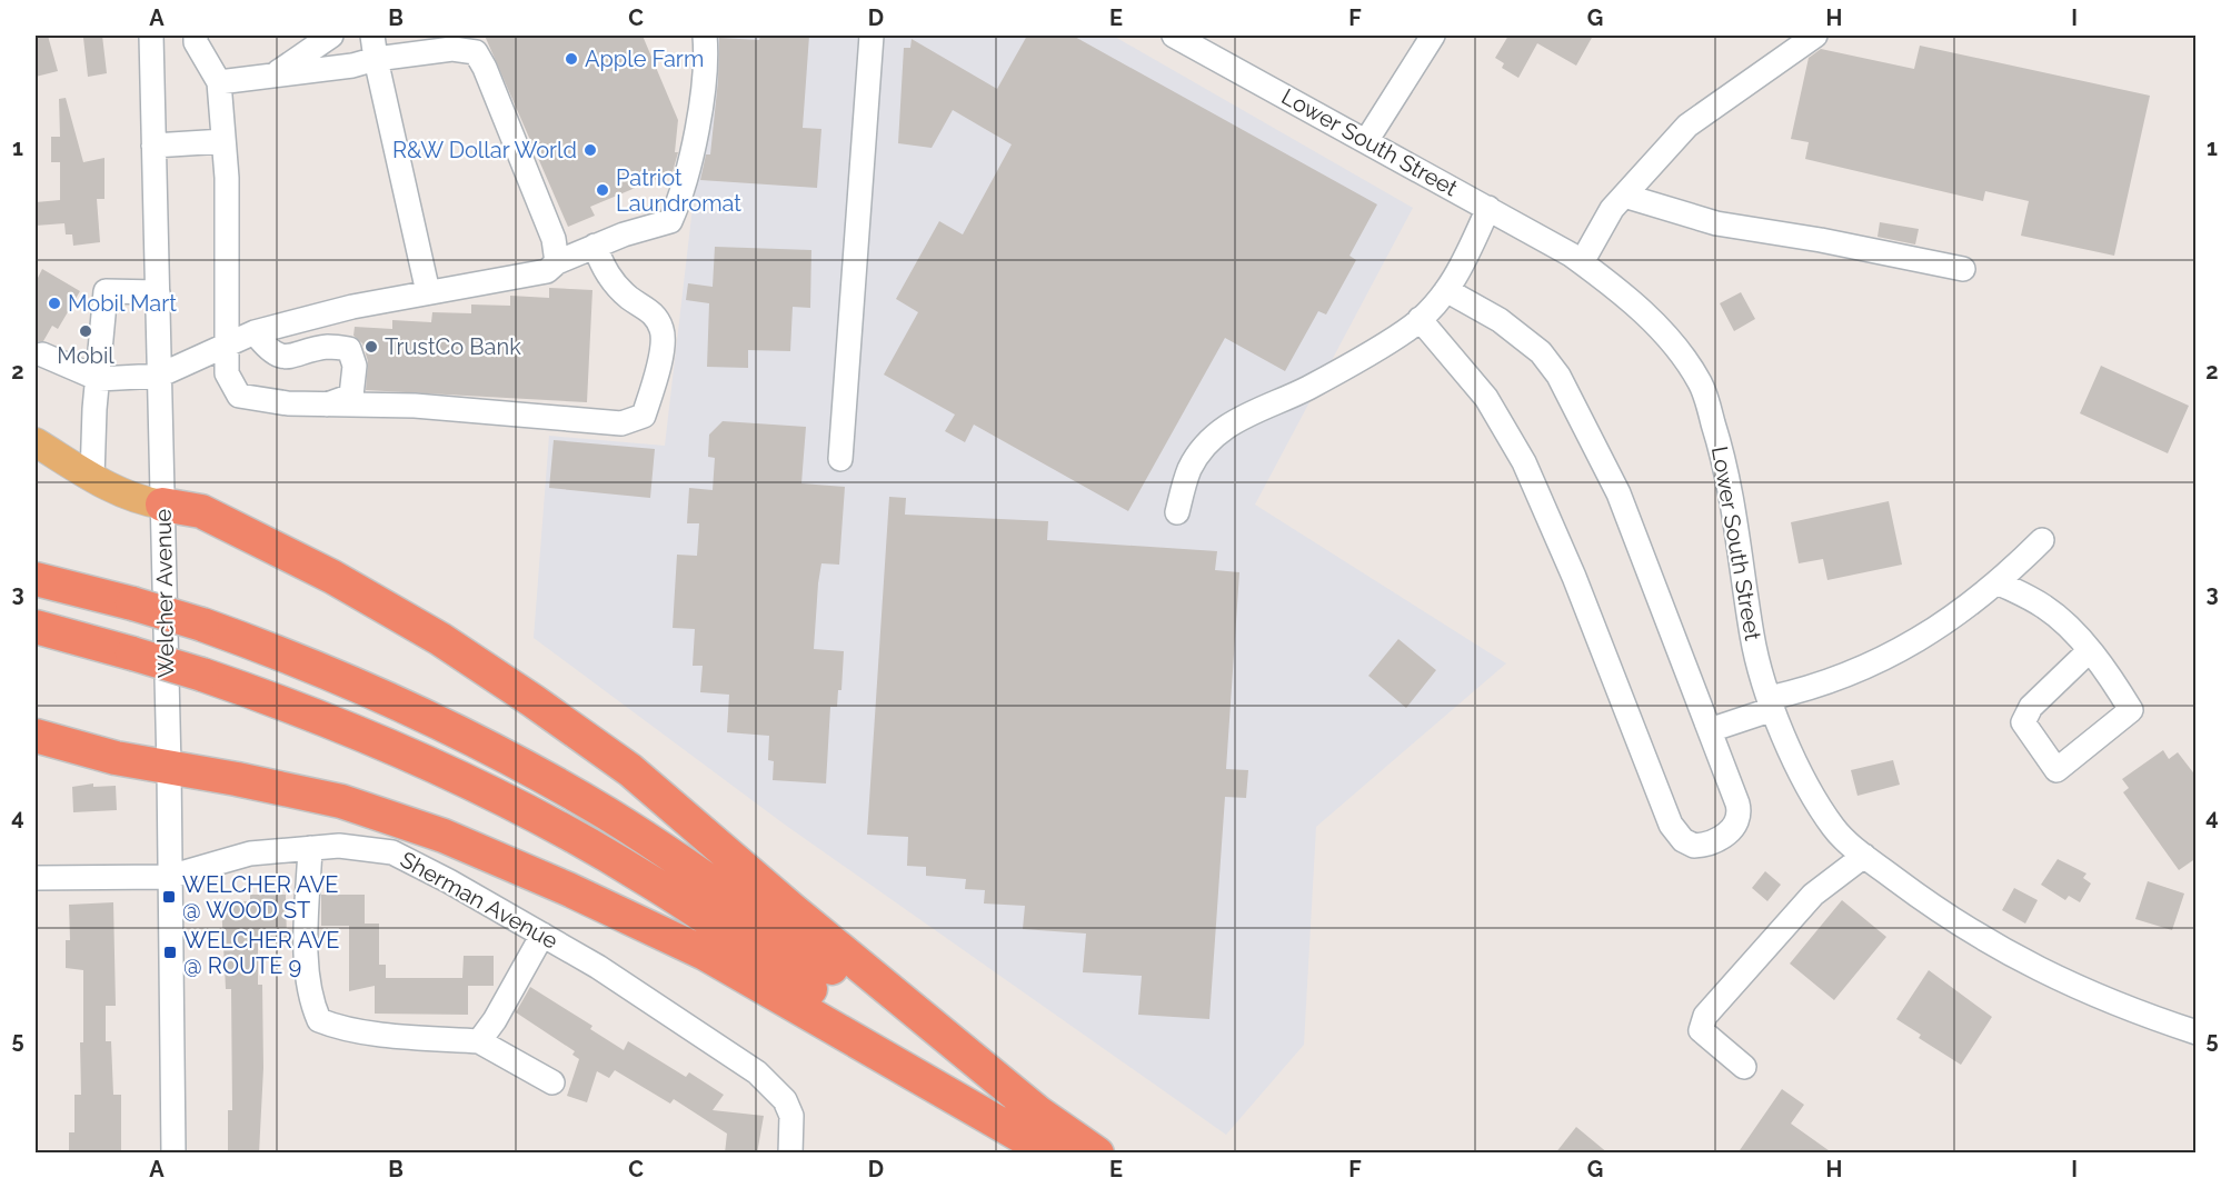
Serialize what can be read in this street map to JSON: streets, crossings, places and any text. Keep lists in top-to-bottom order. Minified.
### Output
{"streets":{"street":["Lower South Street","Welcher Avenue","Sherman Avenue"]},"crossings":[["Welcher Avenue","Sherman Avenue"]],"places":{"other":["Apple Farm","R&W Dollar World","Patriot Laundromat","Mobil Mart","Mobil","TrustCo Bank"],"transit":["WELCHER AVE @ WOOD ST","WELCHER AVE @ ROUTE 9"]},"grid":{"columns":["A","B","C","D","E","F","G","H","I"],"rows":["1","2","3","4","5"]}}
